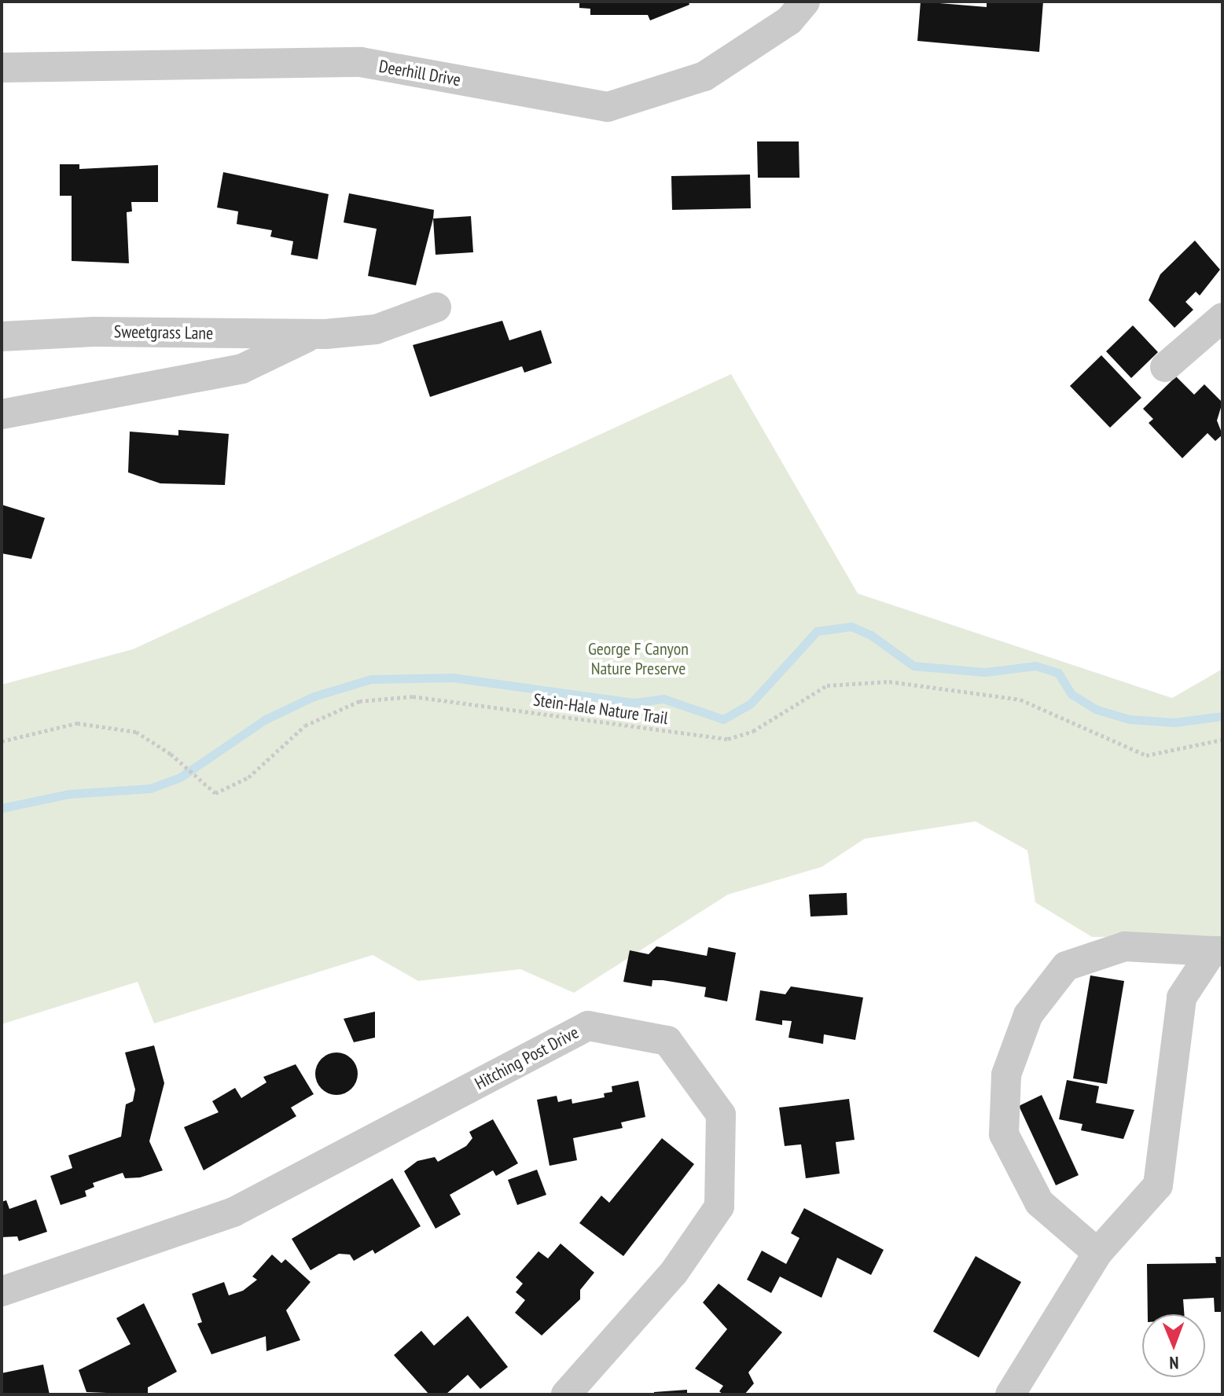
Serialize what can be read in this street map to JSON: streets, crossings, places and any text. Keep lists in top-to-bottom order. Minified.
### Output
{"streets":{"street":["Deerhill Drive","Sweetgrass Lane","Hitching Post Drive"],"path":["Stein-Hale Nature Trail"]},"parks":["George F Canyon Nature Preserve"],"north":"bottom"}
